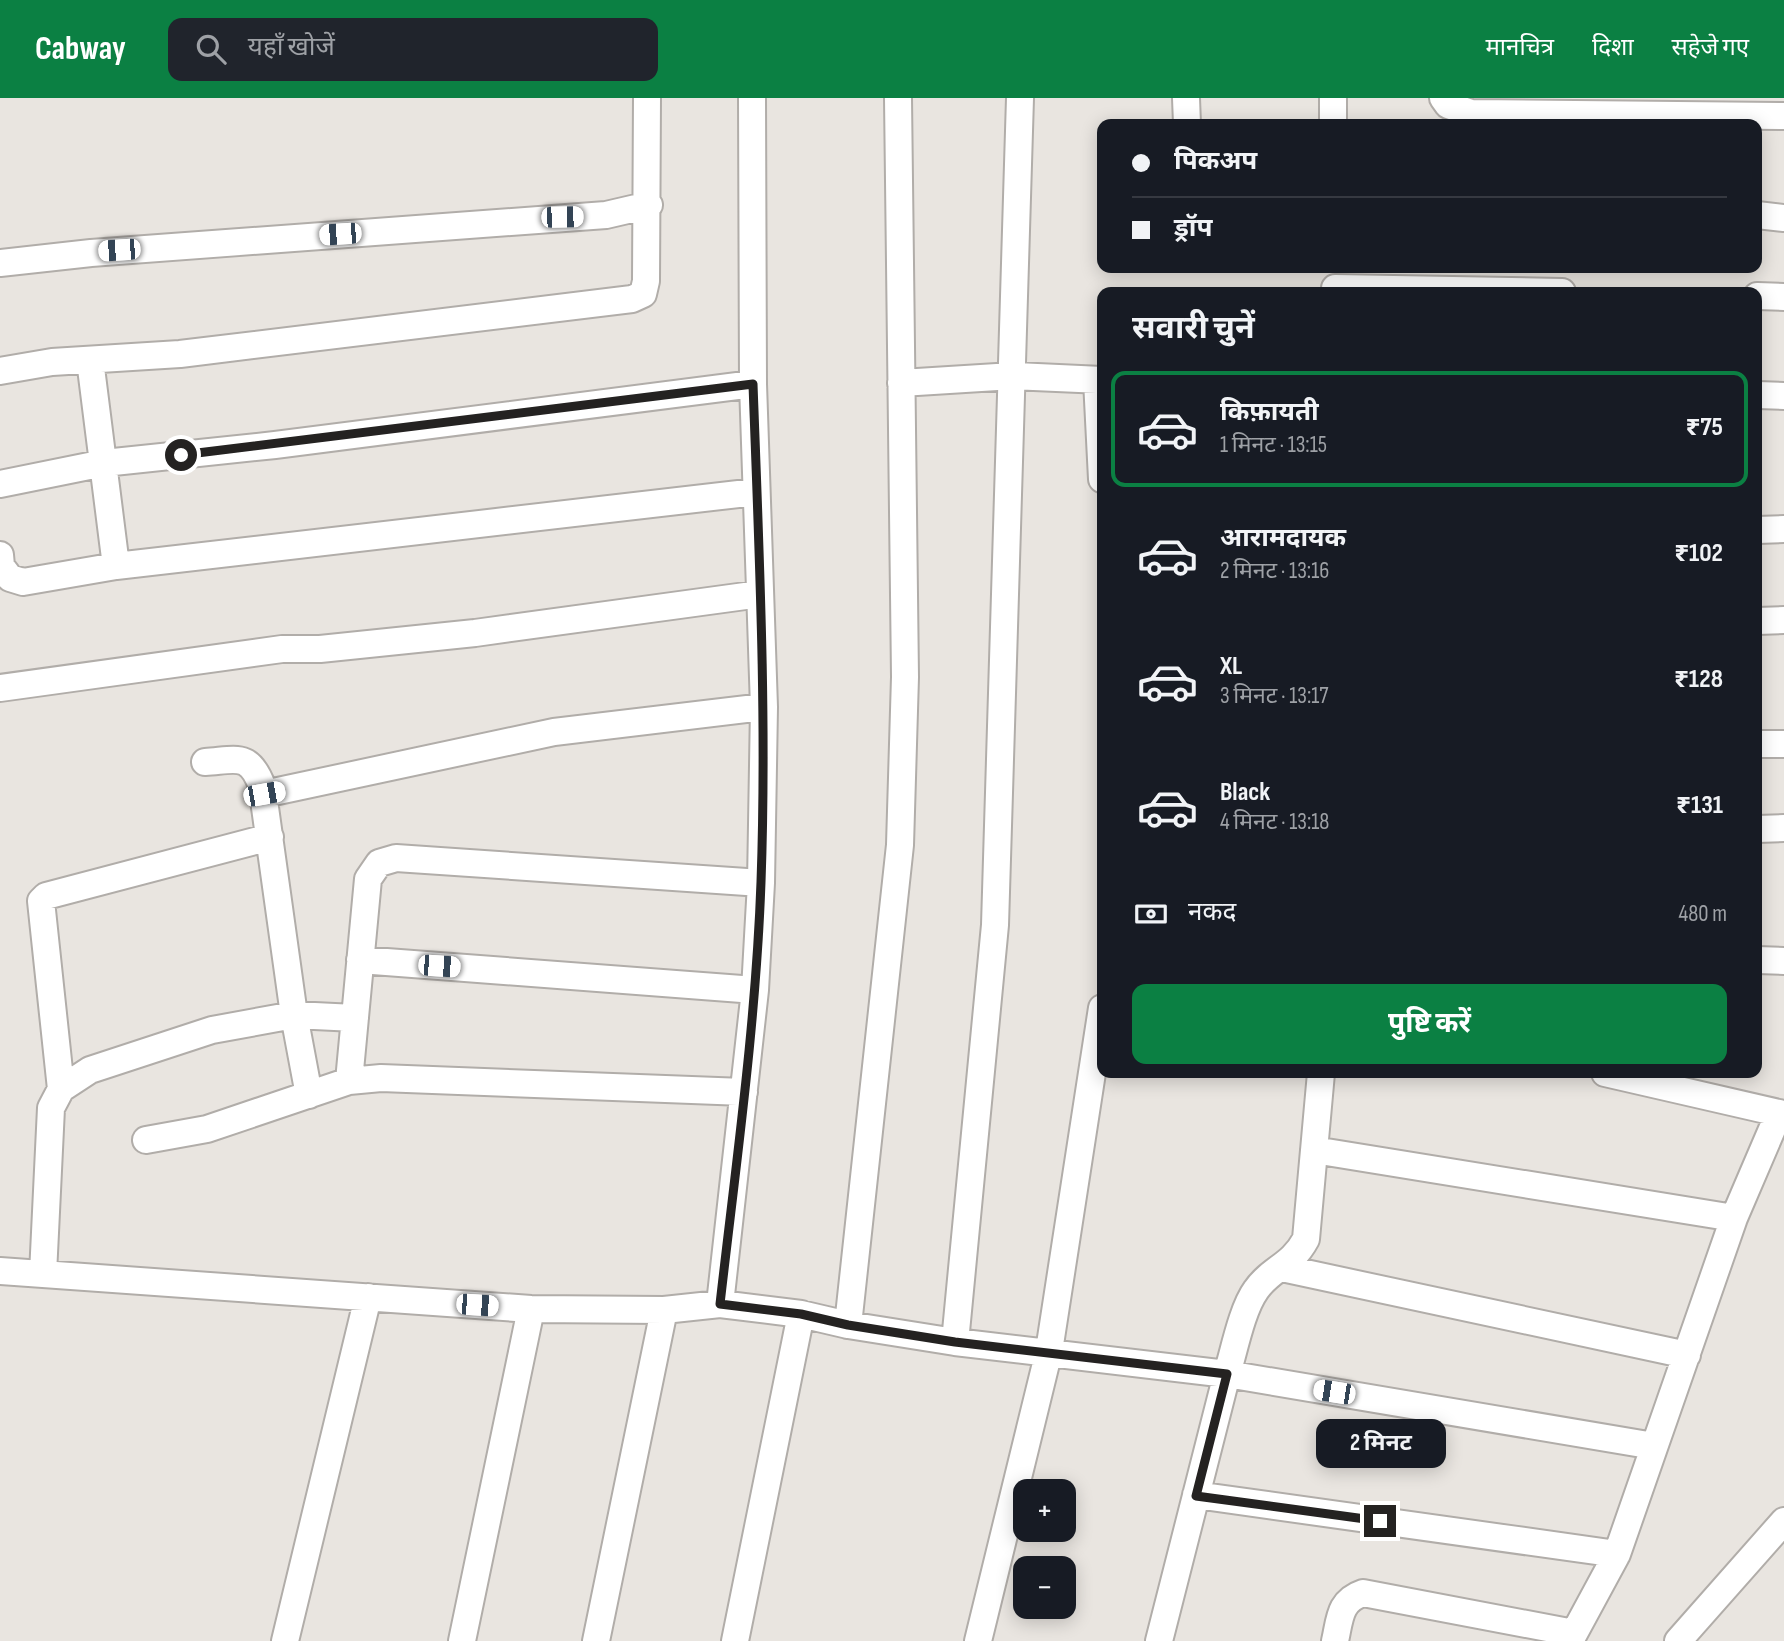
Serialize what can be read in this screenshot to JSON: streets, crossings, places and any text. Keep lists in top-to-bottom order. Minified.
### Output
{"page":{"header":"Cabway","search":"यहाँ खोजें","nav":["मानचित्र","दिशा","सहेजे गए"],"banner":["पिकअप","ड्रॉप"],"heading":"सवारी चुनें","list":[{"name":"किफ़ायती","note":"1 मिनट · 13:15","value":"₹75"},{"name":"आरामदायक","note":"2 मिनट · 13:16","value":"₹102"},{"name":"XL","note":"3 मिनट · 13:17","value":"₹128"},{"name":"Black","note":"4 मिनट · 13:18","value":"₹131"}],"pay":["नकद","480 m"],"buttons":"पुष्टि करें","bubble":"2 मिनट","map_buttons":["+","−"]}}
